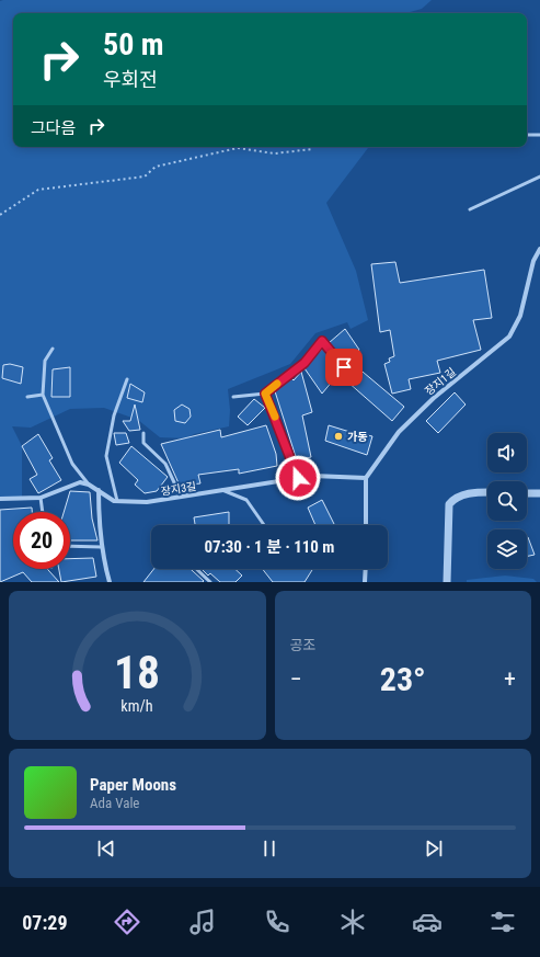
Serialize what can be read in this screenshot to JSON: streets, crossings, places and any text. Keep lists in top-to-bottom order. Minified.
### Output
{"streets":{"street":["장지1길","장지3길"]},"crossings":[["장지1길","장지3길"]],"places":["가동"],"page":{"turn":["50 m","우회전"],"then":"그다음","limit":"20","trip":"07:30 · 1 분 · 110 m","tile":"공조","heat":["−","23°","+"],"song":["Paper Moons","Ada Vale"],"tabs":"07:29","gauge":["18","km/h"]}}
